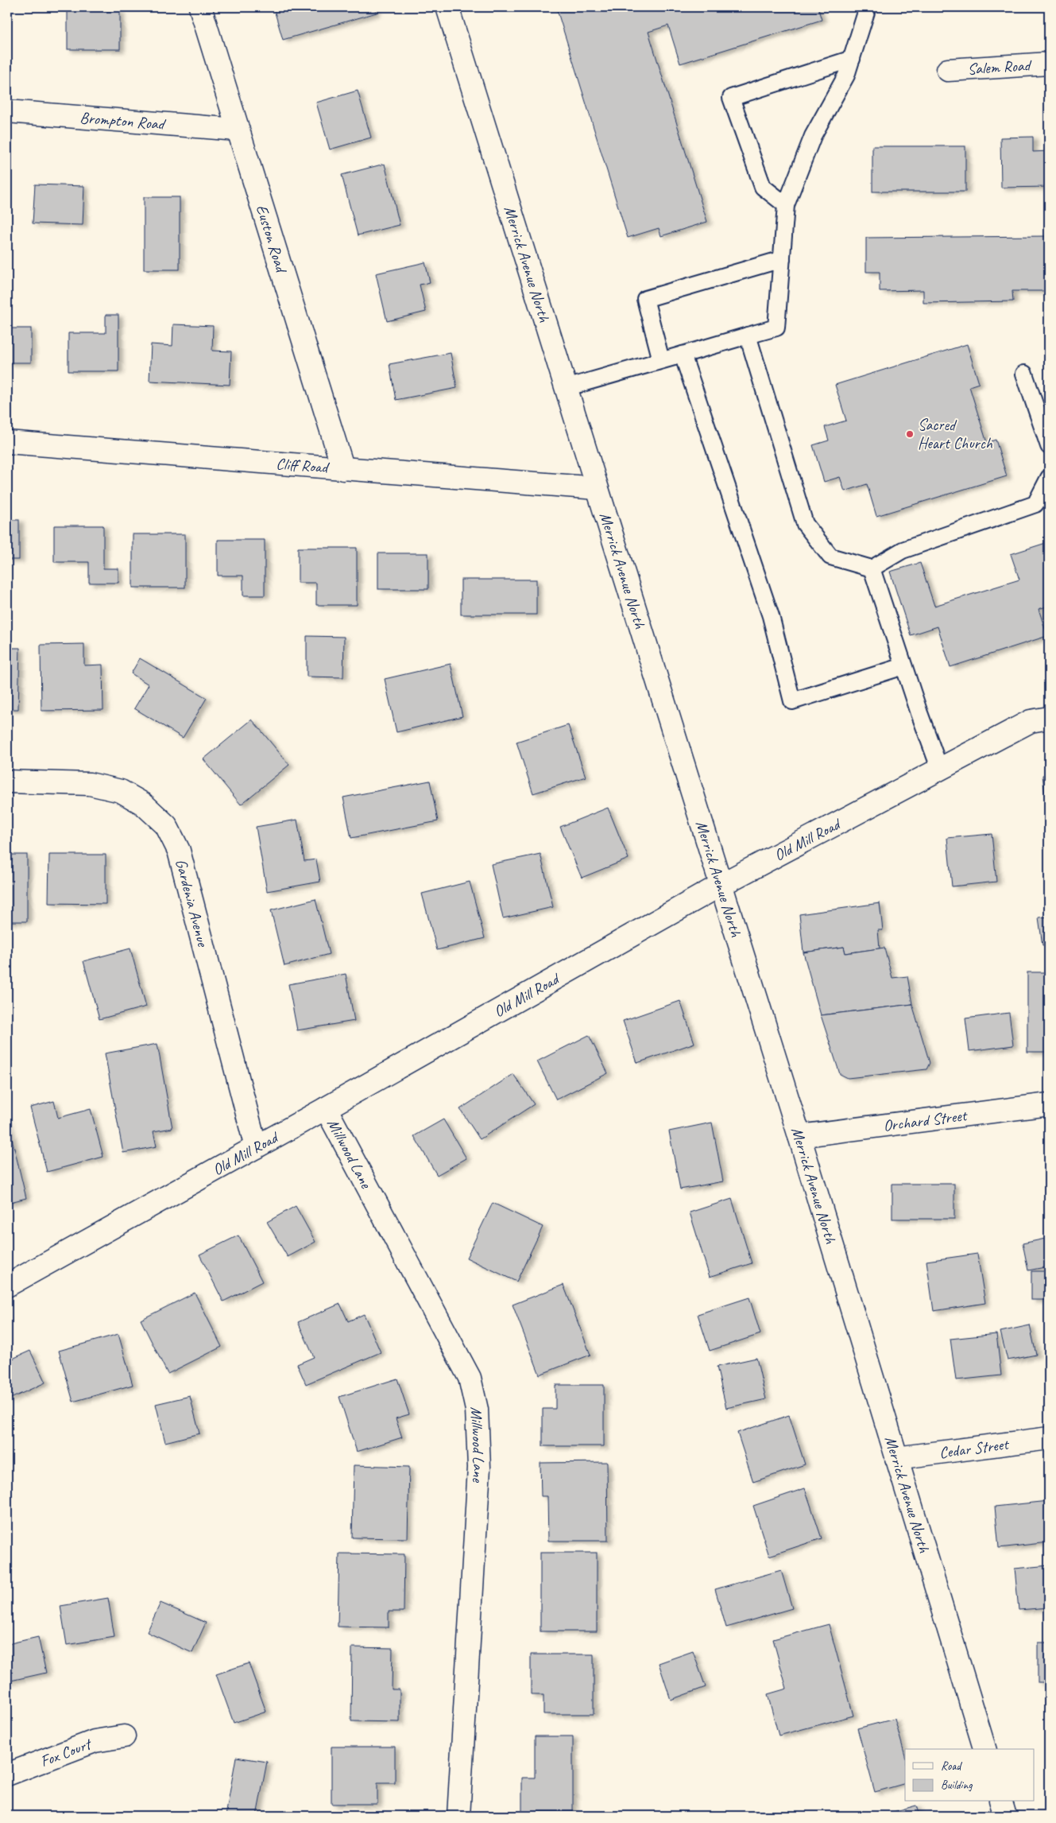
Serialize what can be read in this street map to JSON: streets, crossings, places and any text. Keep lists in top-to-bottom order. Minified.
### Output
{"streets":{"street":["Salem Road","Brompton Road","Euston Road","Merrick Avenue North","Cliff Road","Old Mill Road","Gardenia Avenue","Orchard Street","Millwood Lane","Cedar Street","Fox Court"]},"crossings":[["Brompton Road","Euston Road"],["Euston Road","Cliff Road"],["Merrick Avenue North","Cliff Road"],["Merrick Avenue North","Old Mill Road"],["Merrick Avenue North","Orchard Street"],["Merrick Avenue North","Cedar Street"],["Old Mill Road","Gardenia Avenue"],["Old Mill Road","Millwood Lane"]],"places":["Sacred Heart Church"],"legend":["Road","Building"]}
